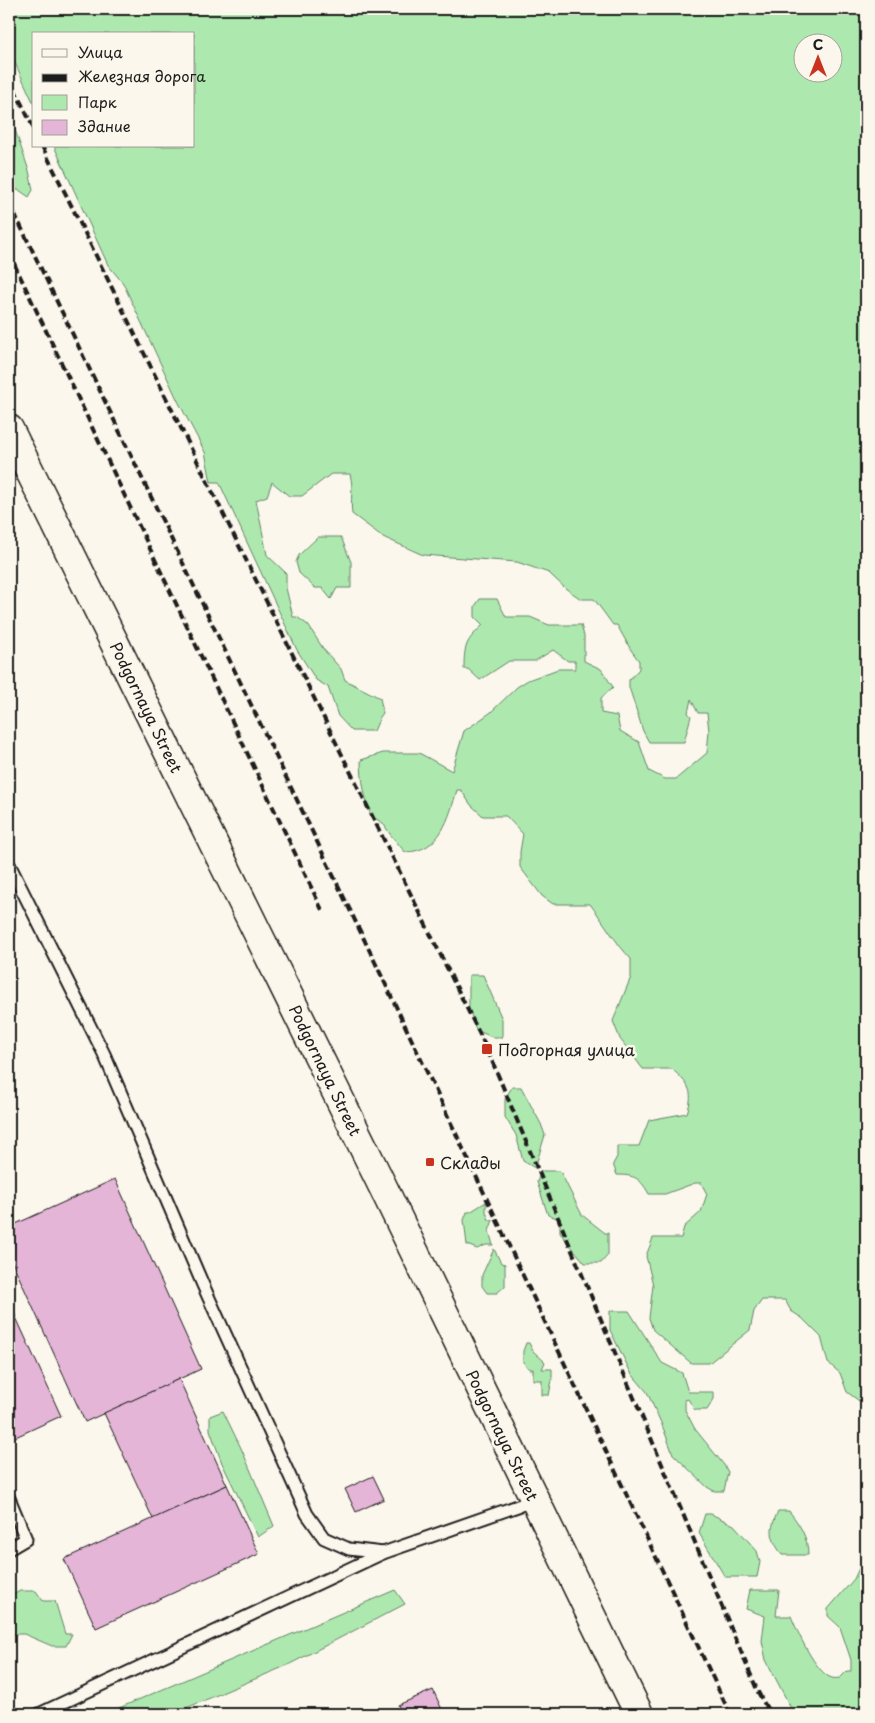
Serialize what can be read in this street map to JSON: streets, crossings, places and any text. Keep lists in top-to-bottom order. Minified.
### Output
{"streets":{"main road":["Podgornaya Street"]},"places":{"transit":["Подгорная улица","Склады"]},"legend":["Улица","Железная дорога","Парк","Здание"],"north":"top"}
